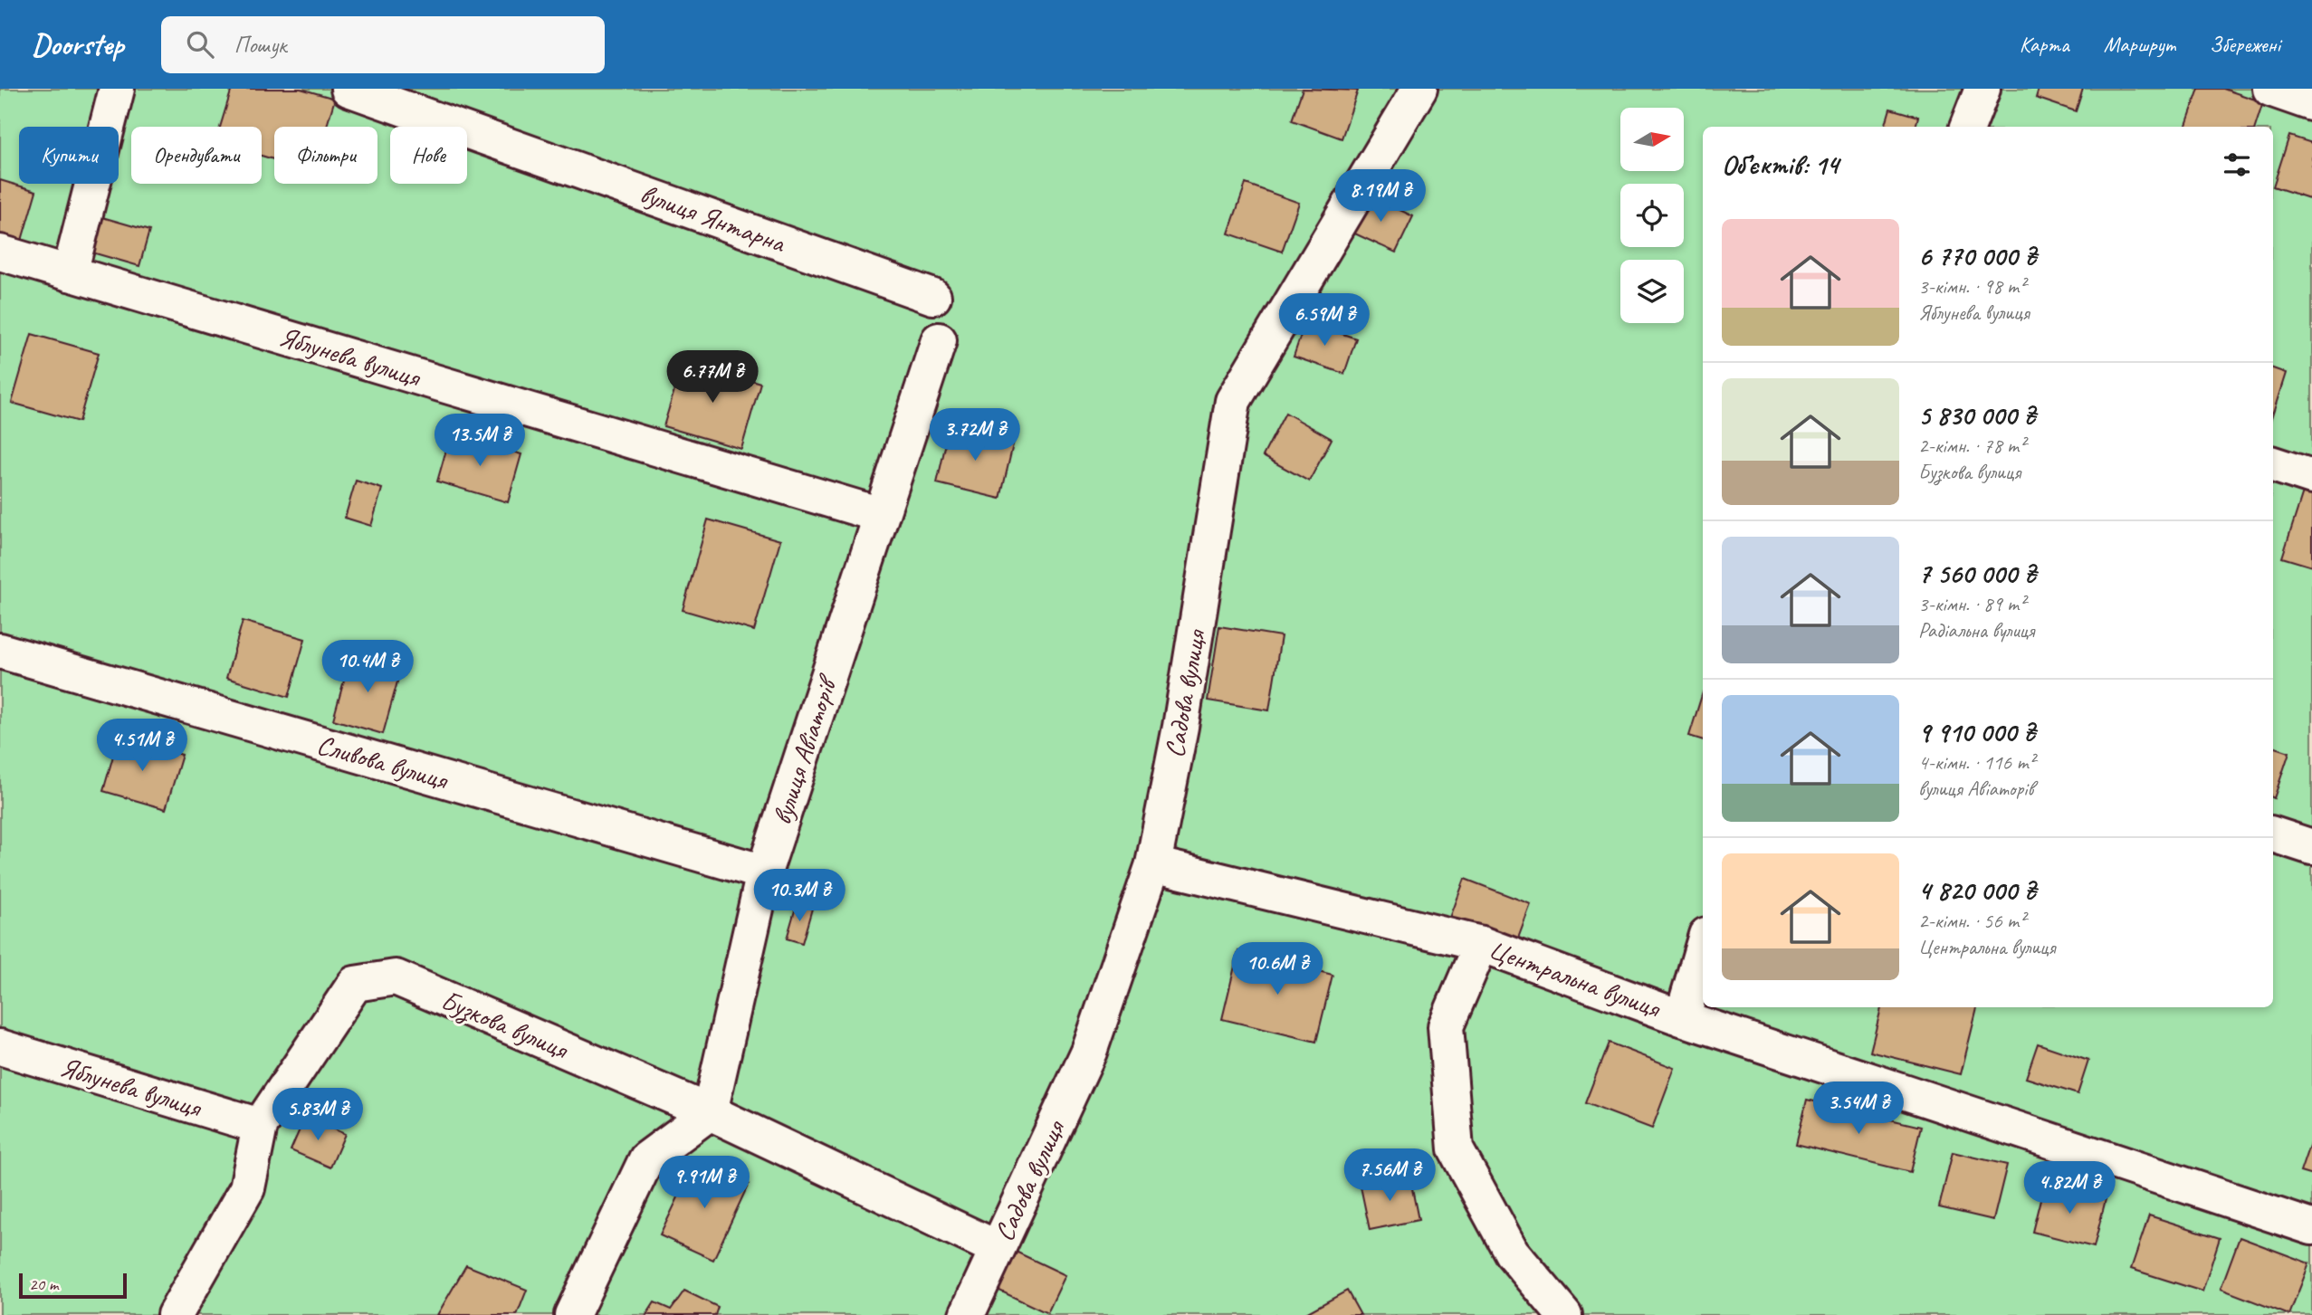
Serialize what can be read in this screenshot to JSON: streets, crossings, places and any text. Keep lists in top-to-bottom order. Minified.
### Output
{"streets":{"street":["вулиця Янтарна","Яблунева вулиця","Садова вулиця","вулиця Авіаторів","Сливова вулиця","Центральна вулиця","Бузкова вулиця"]},"crossings":[["Яблунева вулиця","вулиця Авіаторів"],["Яблунева вулиця","Бузкова вулиця"],["Садова вулиця","Центральна вулиця"],["Садова вулиця","Бузкова вулиця"],["вулиця Авіаторів","Сливова вулиця"],["вулиця Авіаторів","Бузкова вулиця"]],"scale_bar":"20 m","north":"right","page":{"header":"Doorstep","search":"Пошук","nav":["Карта","Маршрут","Збережені"],"chip":["Купити","Орендувати","Фільтри","Нове"],"heading":"Об’єктів: 14","price":["8.19M ₴","6.59M ₴","6.77M ₴","3.72M ₴","13.5M ₴","10.4M ₴","4.51M ₴","10.3M ₴","10.6M ₴","3.54M ₴","5.83M ₴","7.56M ₴","9.91M ₴","4.82M ₴"],"list":[{"name":"6 770 000 ₴","note":"3-кімн. · 98 m² · Яблунева вулиця"},{"name":"5 830 000 ₴","note":"2-кімн. · 78 m² · Бузкова вулиця"},{"name":"7 560 000 ₴","note":"3-кімн. · 89 m² · Радіальна вулиця"},{"name":"9 910 000 ₴","note":"4-кімн. · 116 m² · вулиця Авіаторів"},{"name":"4 820 000 ₴","note":"2-кімн. · 56 m² · Центральна вулиця"}],"scale":"20 m"}}
